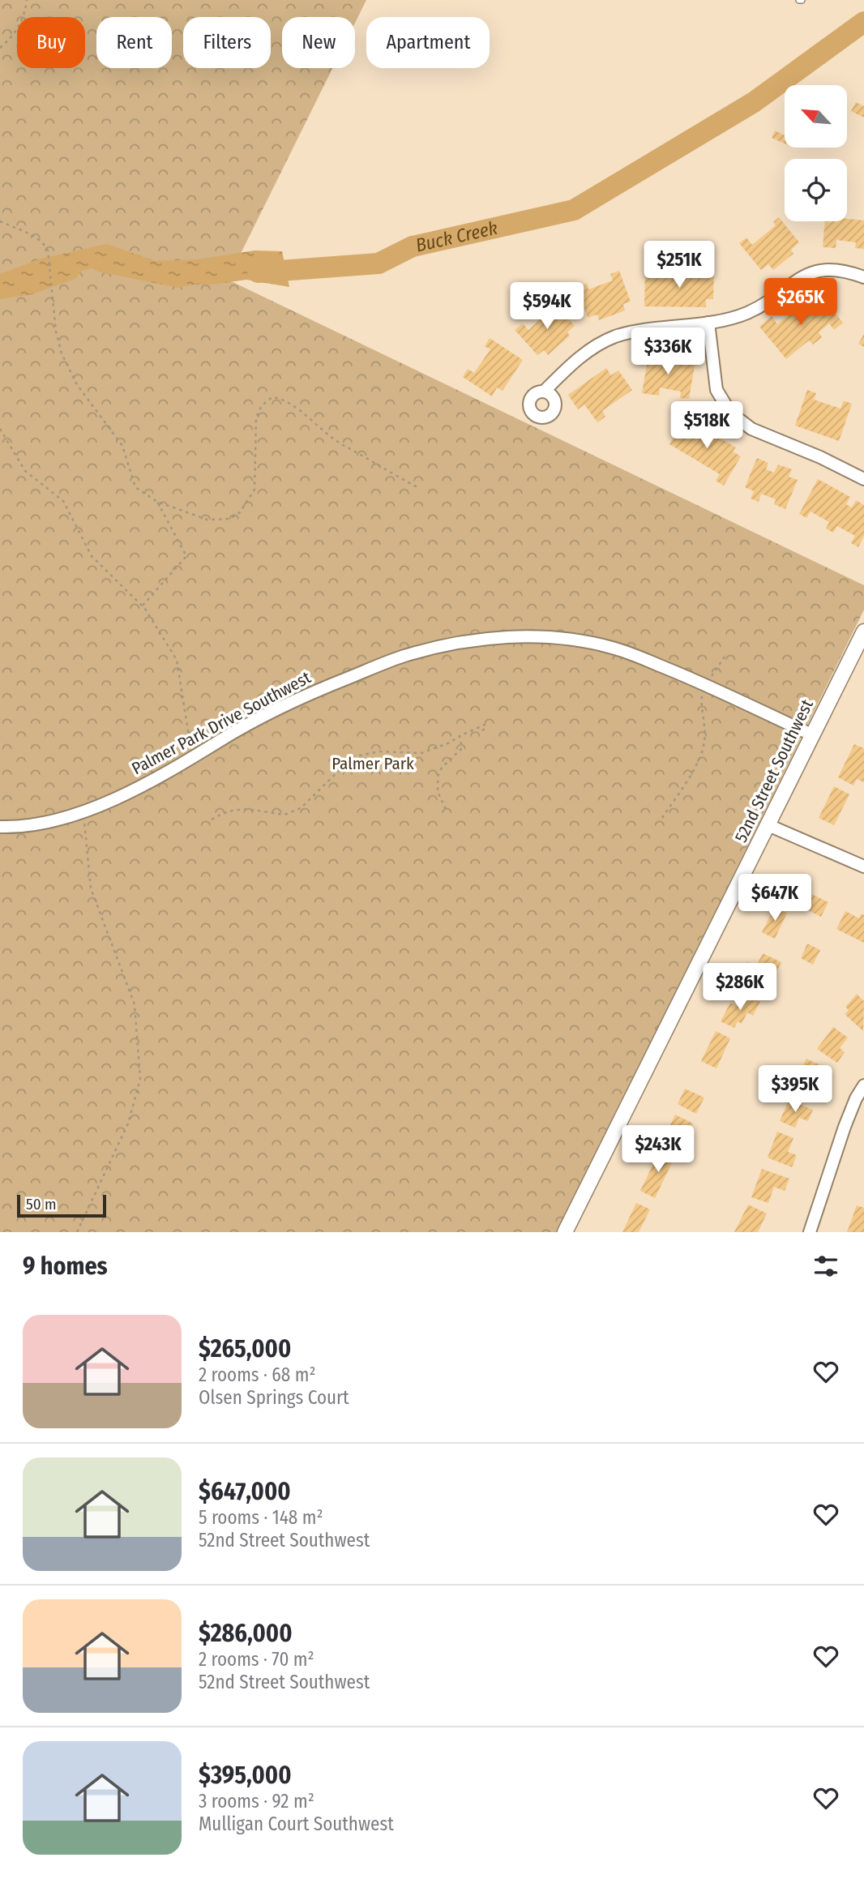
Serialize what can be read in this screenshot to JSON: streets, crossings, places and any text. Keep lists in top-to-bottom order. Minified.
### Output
{"streets":{"street":["Palmer Park Drive Southwest","52nd Street Southwest"]},"crossings":[["Palmer Park Drive Southwest","52nd Street Southwest"]],"water":["Buck Creek"],"parks":["Palmer Park"],"scale_bar":"50 m","north":"top left","page":{"chip":["Buy","Rent","Filters","New","Apartment"],"price":["$251K","$265K","$594K","$336K","$518K","$647K","$286K","$395K","$243K"],"scale":"50 m","heading":"9 homes","list":[{"name":"$265,000","note":"2 rooms · 68 m² · Olsen Springs Court"},{"name":"$647,000","note":"5 rooms · 148 m² · 52nd Street Southwest"},{"name":"$286,000","note":"2 rooms · 70 m² · 52nd Street Southwest"},{"name":"$395,000","note":"3 rooms · 92 m² · Mulligan Court Southwest"}]}}
